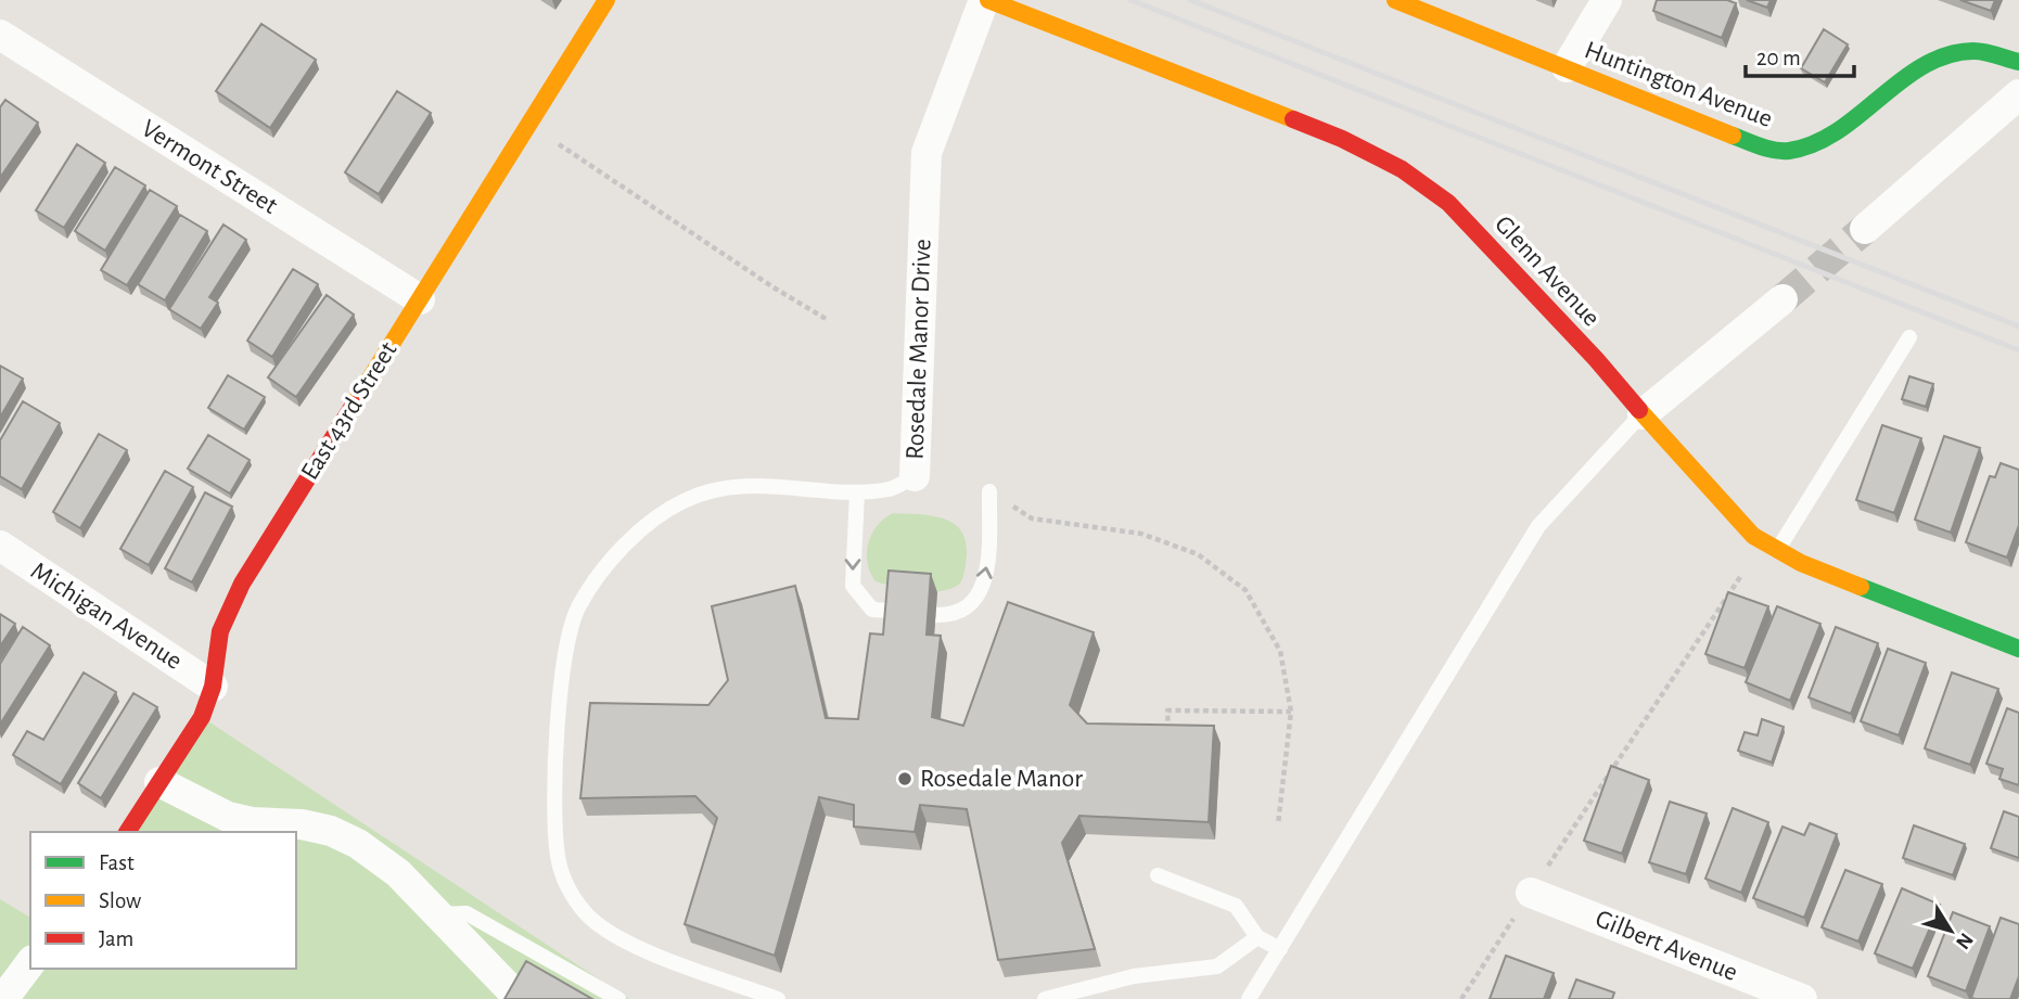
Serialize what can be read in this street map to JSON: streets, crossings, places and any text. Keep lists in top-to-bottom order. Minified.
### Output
{"streets":{"street":["Huntington Avenue","Vermont Street","Glenn Avenue","Rosedale Manor Drive","East 43rd Street","Michigan Avenue","Gilbert Avenue"]},"crossings":[["Vermont Street","East 43rd Street"],["Glenn Avenue","Rosedale Manor Drive"],["East 43rd Street","Michigan Avenue"]],"places":["Rosedale Manor"],"legend":["Fast","Slow","Jam"],"scale_bar":"20 m","north":"bottom right"}
